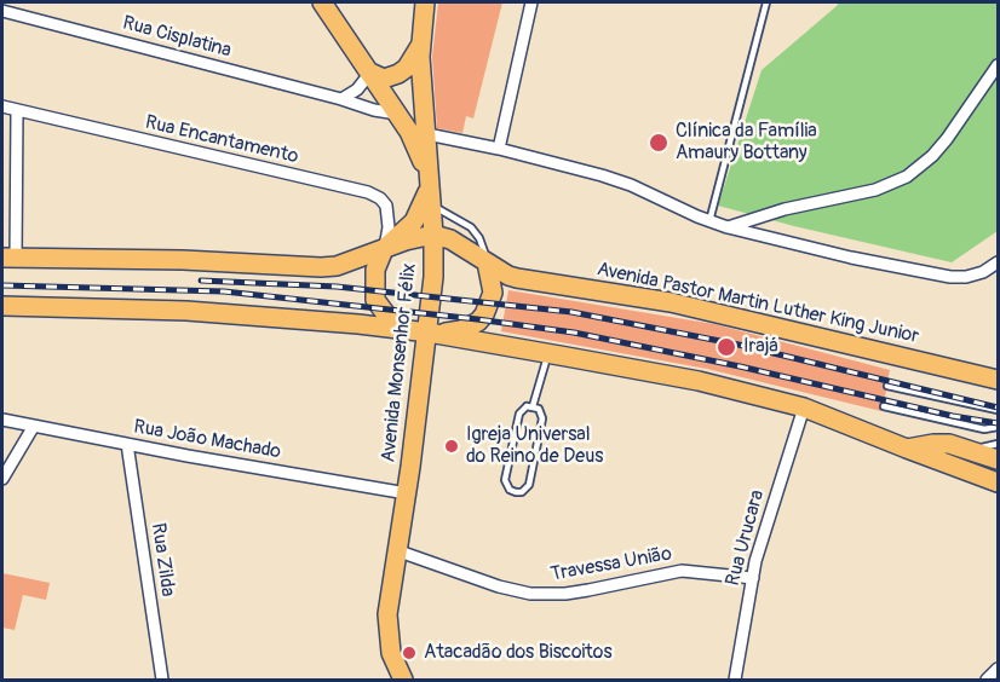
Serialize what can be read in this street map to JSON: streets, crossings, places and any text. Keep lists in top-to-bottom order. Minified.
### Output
{"streets":{"main road":["Avenida Pastor Martin Luther King Junior","Avenida Monsenhor Félix"],"street":["Rua Cisplatina","Rua Encantamento","Rua João Machado","Rua Urucara","Rua Zilda","Travessa União"]},"crossings":[["Avenida Pastor Martin Luther King Junior","Avenida Monsenhor Félix"],["Avenida Monsenhor Félix","Rua João Machado"],["Avenida Monsenhor Félix","Travessa União"],["Rua João Machado","Rua Zilda"],["Rua Urucara","Travessa União"]],"places":["Clínica da Família Amaury Bottany","Irajá","Igreja Universal do Reino de Deus","Atacadão dos Biscoitos"]}
